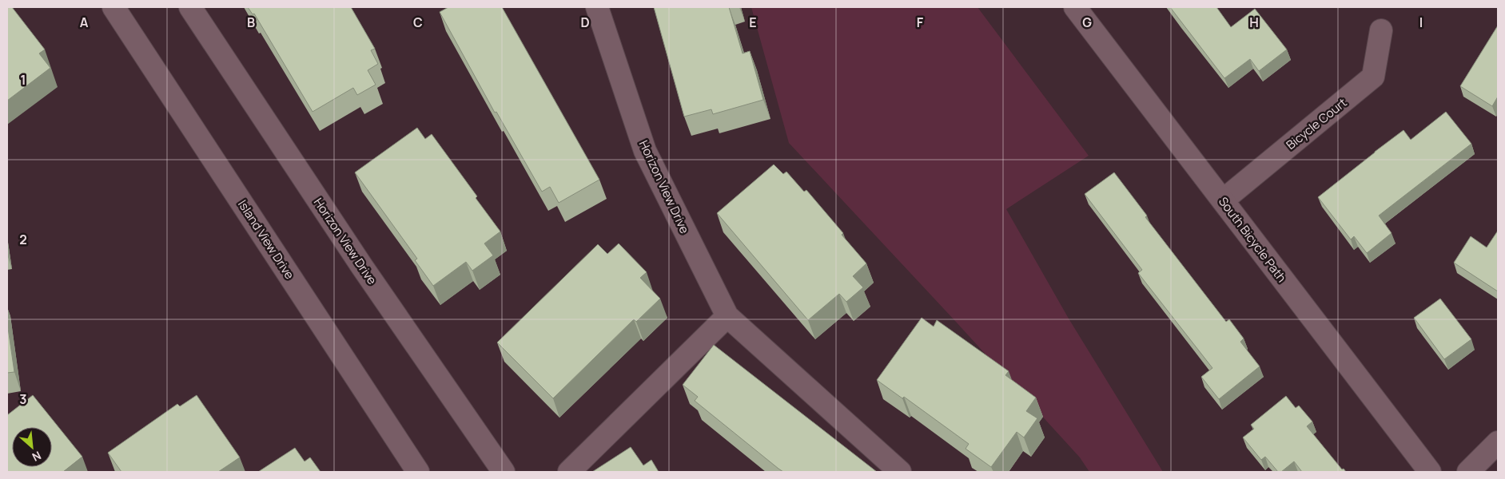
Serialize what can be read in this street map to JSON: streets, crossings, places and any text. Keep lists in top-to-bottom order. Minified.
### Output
{"streets":{"street":["Bicycle Court","Horizon View Drive","Island View Drive","South Bicycle Path"]},"crossings":[["Bicycle Court","South Bicycle Path"]],"north":"bottom right","grid":{"columns":["A","B","C","D","E","F","G","H","I"],"rows":["1","2","3"]}}
